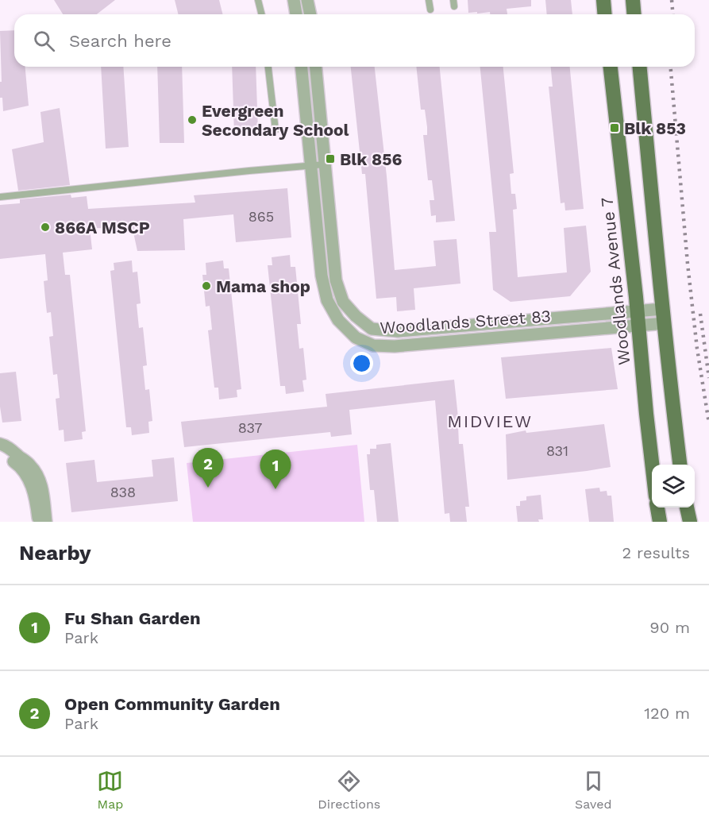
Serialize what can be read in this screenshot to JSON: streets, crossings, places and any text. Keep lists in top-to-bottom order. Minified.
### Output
{"streets":{"main road":["Woodlands Avenue 7"],"street":["Woodlands Street 83"]},"crossings":[["Woodlands Avenue 7","Woodlands Street 83"]],"districts":["MIDVIEW"],"places":{"other":["Evergreen Secondary School","866A MSCP","Mama shop"],"transit":["Blk 853","Blk 856"]},"house_numbers":["865","837","831","838"],"page":{"search":"Search here","pins":["2","1"],"heading":["Nearby","2 results"],"list":[{"mark":"1","name":"Fu Shan Garden","note":"Park","value":"90 m"},{"mark":"2","name":"Open Community Garden","note":"Park","value":"120 m"}],"nav":["Map","Directions","Saved"]}}
